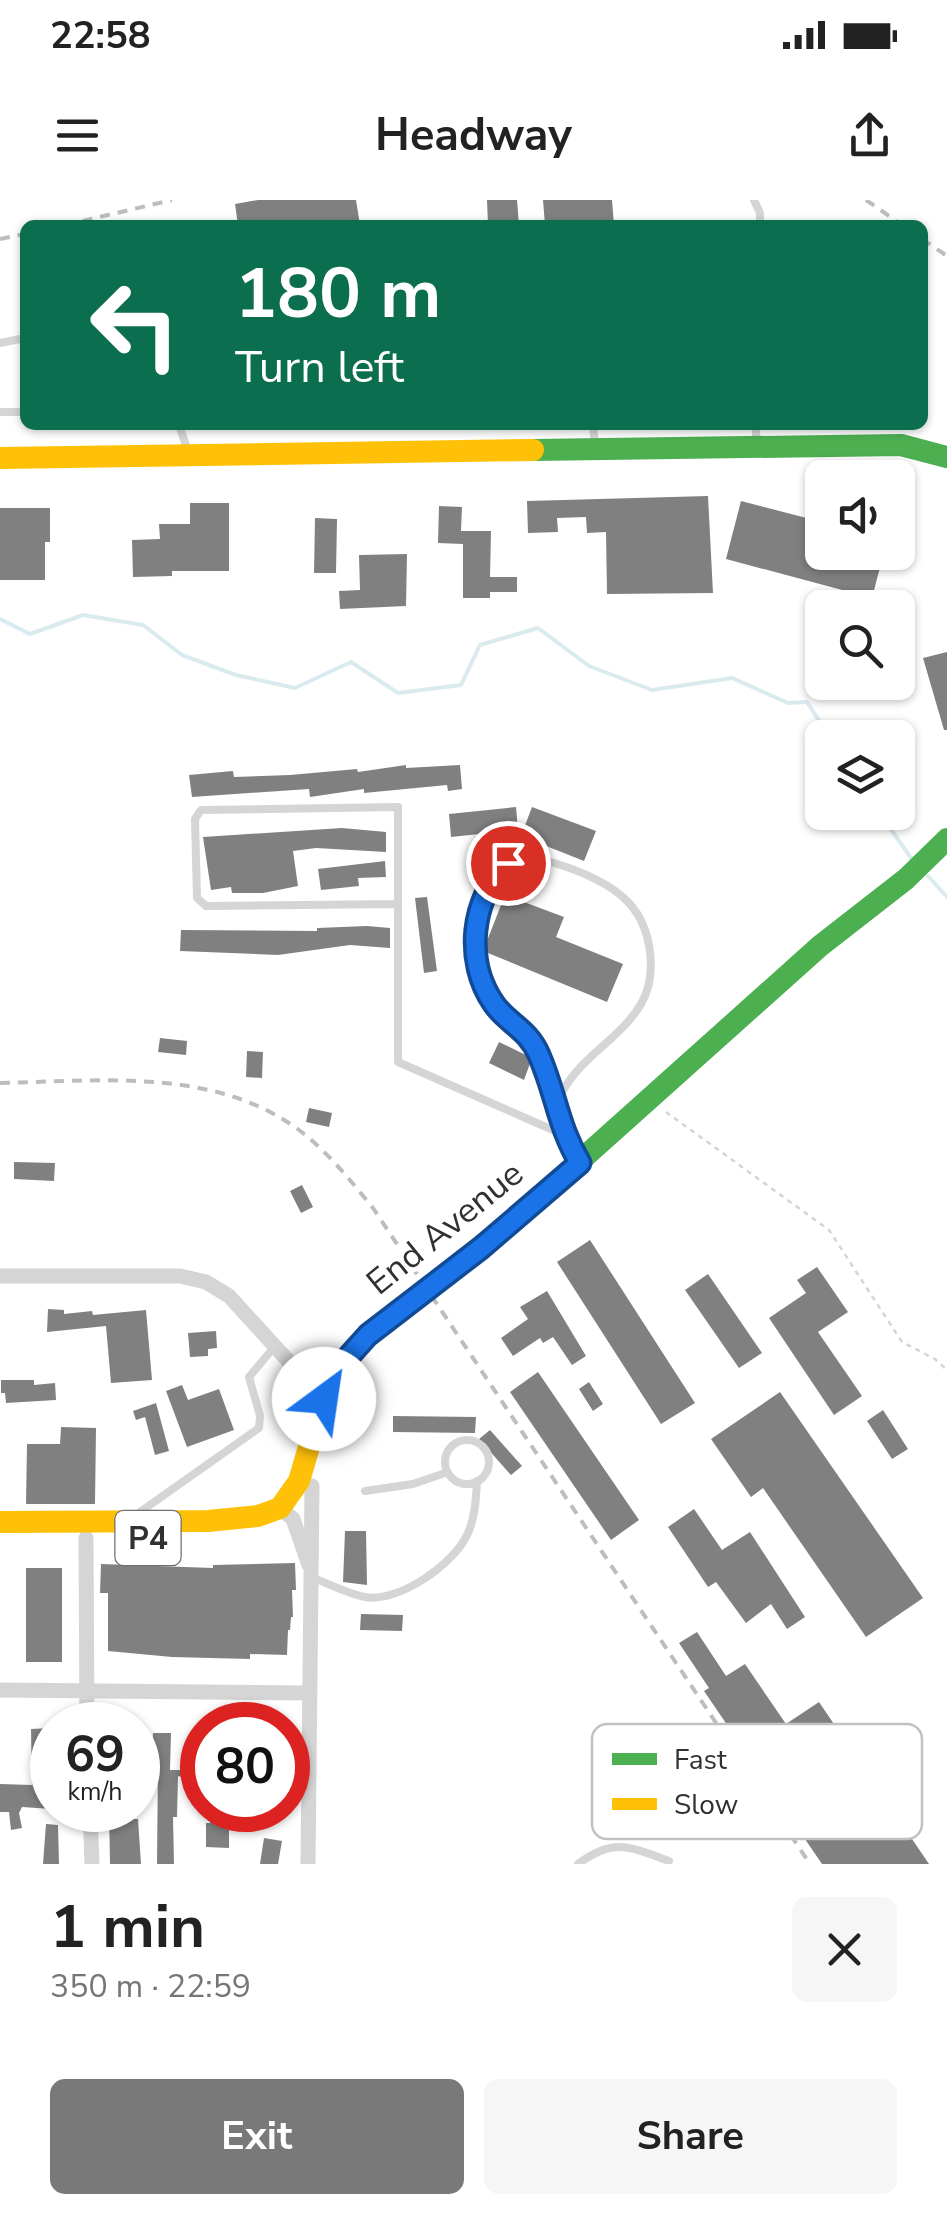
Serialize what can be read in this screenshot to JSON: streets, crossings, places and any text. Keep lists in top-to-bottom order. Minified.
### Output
{"streets":{"main road":["End Avenue","P4"]},"crossings":[["End Avenue","P4"]],"legend":["Fast","Slow"],"page":{"status":"22:58","header":"Headway","turn":["180 m","Turn left"],"speed":"69 km/h","limit":"80","heading":["1 min","350 m · 22:59"],"buttons":["Exit","Share"]}}
